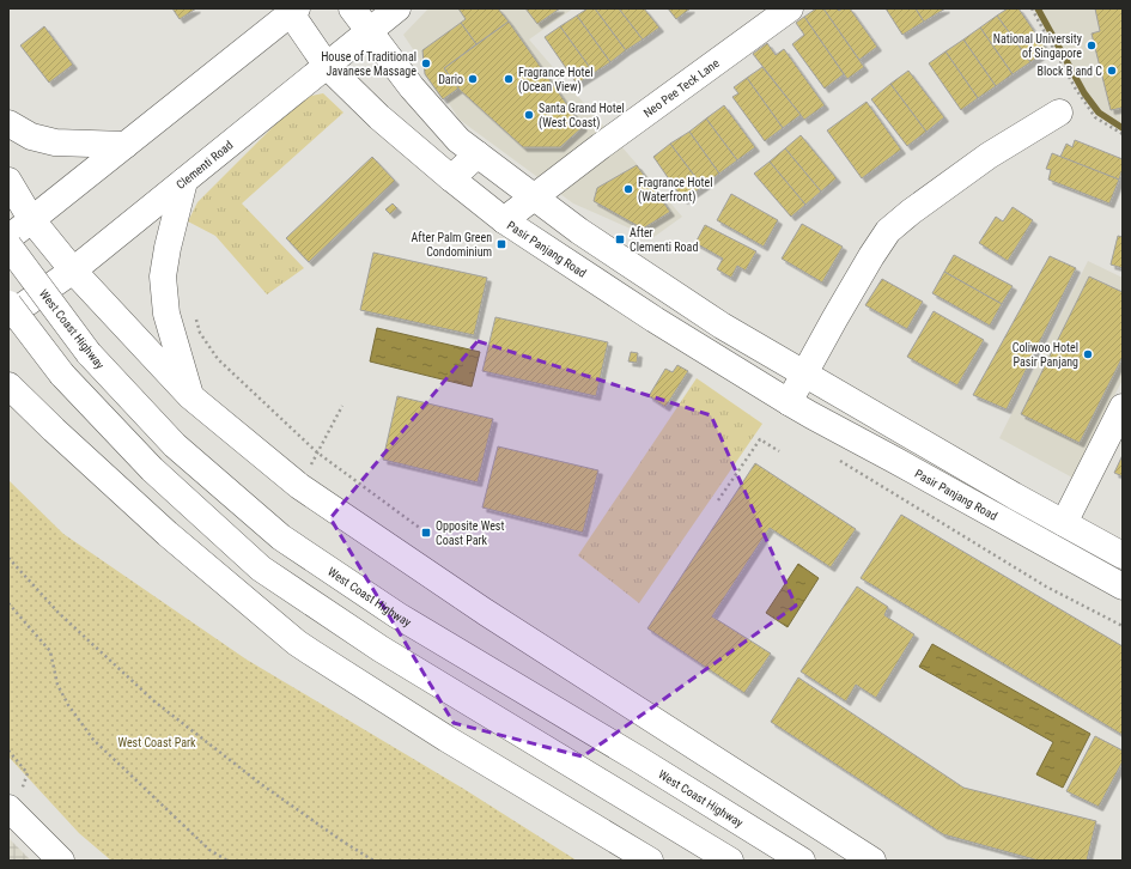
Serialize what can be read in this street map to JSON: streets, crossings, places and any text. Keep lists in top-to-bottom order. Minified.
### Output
{"streets":{"main road":["Neo Pee Teck Lane","Clementi Road","Pasir Panjang Road","West Coast Highway"]},"crossings":[["Neo Pee Teck Lane","Pasir Panjang Road"],["Clementi Road","Pasir Panjang Road"]],"parks":["West Coast Park"],"places":{"other":["National University of Singapore","House of Traditional Javanese Massage","Block B and C","Dario","Fragrance Hotel (Ocean View)","Santa Grand Hotel (West Coast)","Fragrance Hotel (Waterfront)","Coliwoo Hotel Pasir Panjang"],"transit":["After Clementi Road","After Palm Green Condominium","Opposite West Coast Park"]}}
